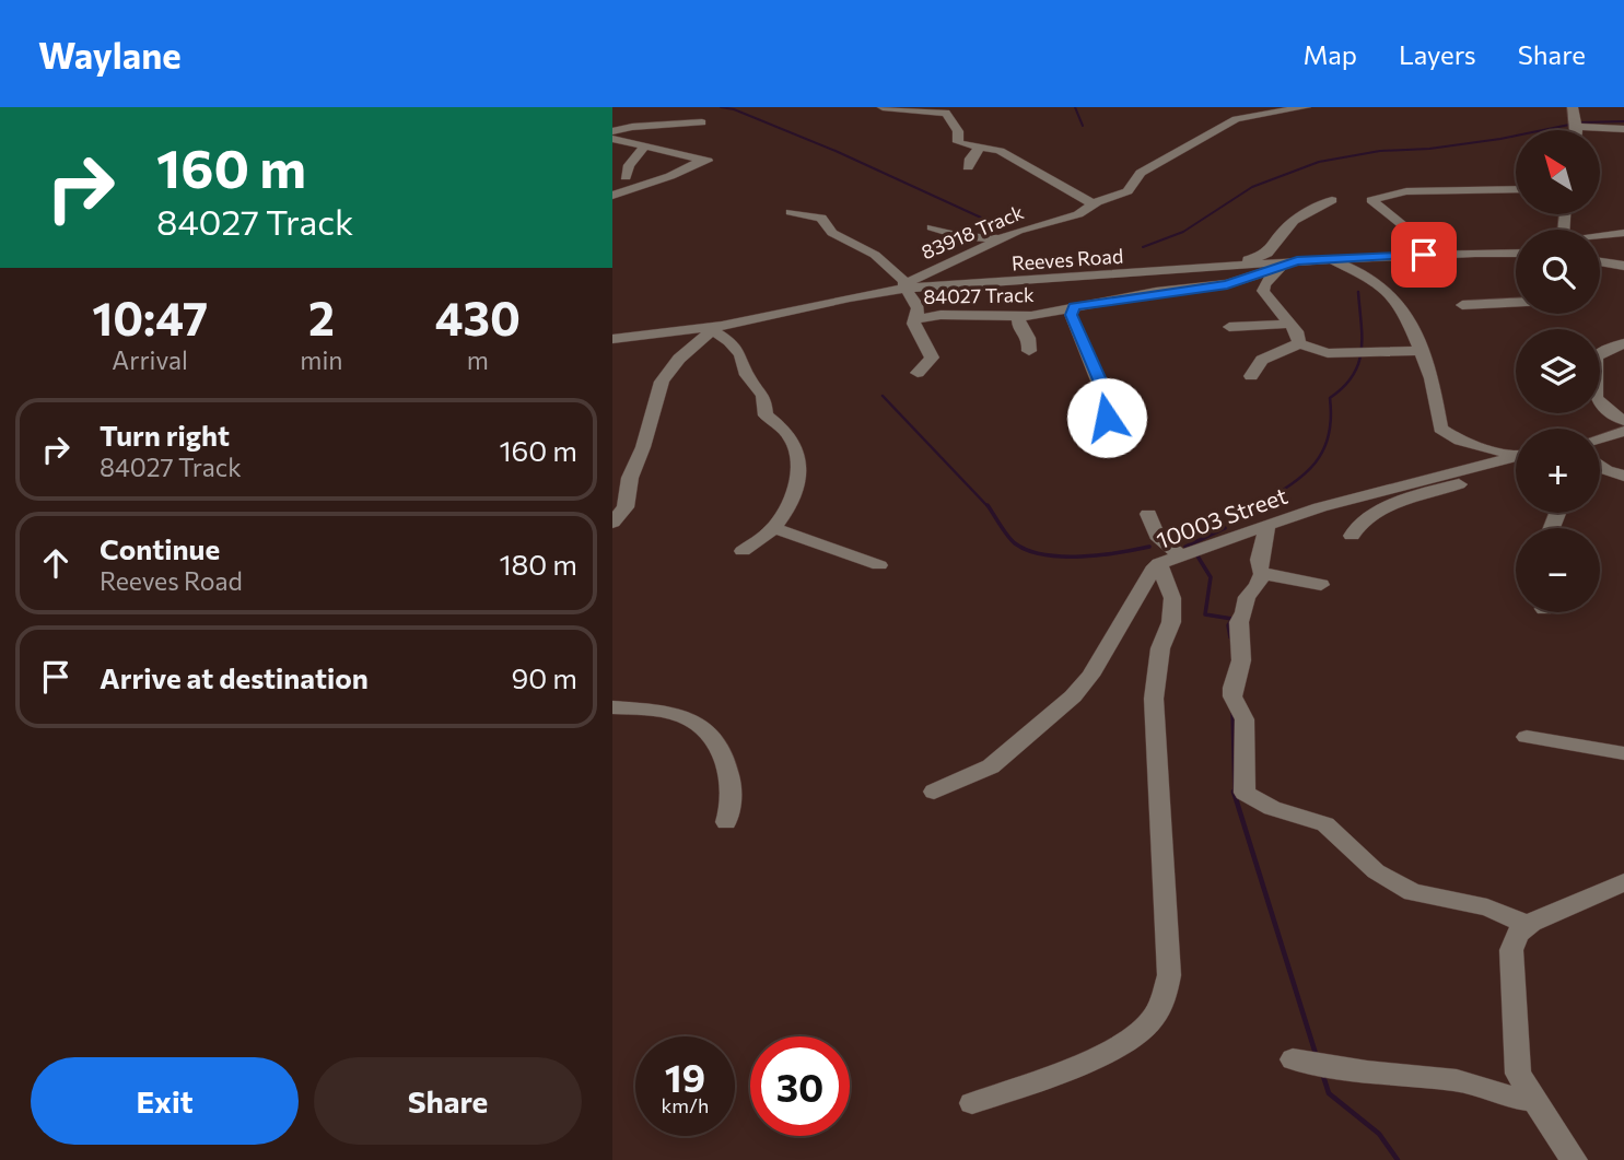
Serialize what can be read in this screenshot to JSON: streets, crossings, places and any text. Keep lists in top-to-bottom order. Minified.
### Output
{"streets":{"street":["83918 Track","Reeves Road","84027 Track","10003 Street"]},"crossings":[["83918 Track","Reeves Road"],["83918 Track","84027 Track"],["Reeves Road","84027 Track"]],"north":"top left","page":{"header":"Waylane","nav":["Map","Layers","Share"],"turn":["160 m","84027 Track"],"map_buttons":["+","−"],"eta":["10:47","Arrival","2","min","430","m"],"list":[{"name":"Turn right","note":"84027 Track","value":"160 m"},{"name":"Continue","note":"Reeves Road","value":"180 m"},{"name":"Arrive at destination","value":"90 m"}],"speed":"19 km/h","limit":"30","buttons":["Exit","Share"]}}
